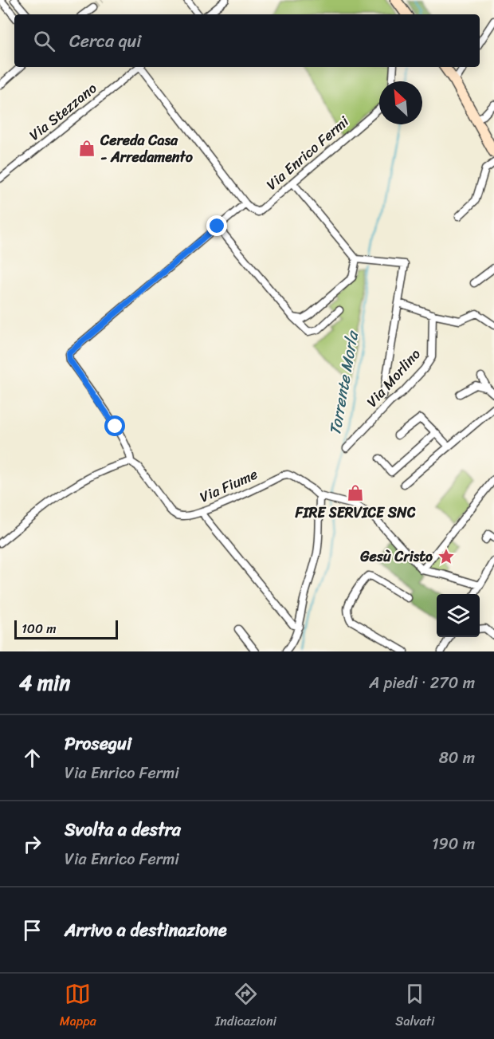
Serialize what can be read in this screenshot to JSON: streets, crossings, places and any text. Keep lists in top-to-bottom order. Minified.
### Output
{"streets":{"street":["Via Stezzano","Via Enrico Fermi","Via Morlino","Via Fiume"]},"water":["Torrente Morla"],"places":{"shop":["Cereda Casa - Arredamento","FIRE SERVICE SNC"],"place":["Gesù Cristo"]},"scale_bar":"100 m","north":"top left","page":{"search":"Cerca qui","scale":"100 m","heading":["4 min","A piedi · 270 m"],"list":[["Prosegui","Via Enrico Fermi","80 m"],["Svolta a destra","Via Enrico Fermi","190 m"],"Arrivo a destinazione"],"nav":["Mappa","Indicazioni","Salvati"]}}
